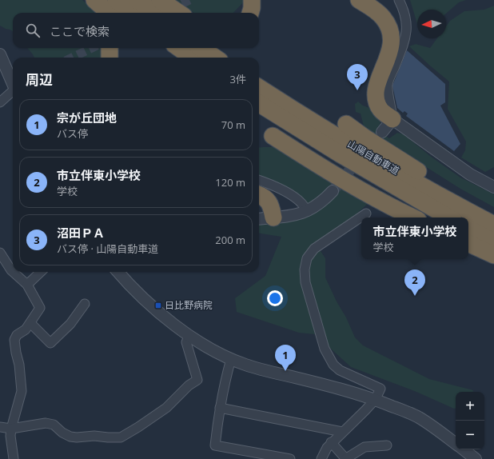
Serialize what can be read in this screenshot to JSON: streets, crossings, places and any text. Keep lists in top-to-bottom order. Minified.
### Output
{"streets":{"highway":["山陽自動車道"]},"places":{"transit":["日比野病院"]},"north":"left","page":{"search":"ここで検索","heading":["周辺","3件"],"pins":["3","2","1"],"list":[{"mark":"1","name":"宗が丘団地","note":"バス停","value":"70 m"},{"mark":"2","name":"市立伴東小学校","note":"学校","value":"120 m"},{"mark":"3","name":"沼田ＰＡ","note":"バス停 · 山陽自動車道","value":"200 m"}],"popup":["市立伴東小学校","学校"],"map_buttons":["+","−"]}}
